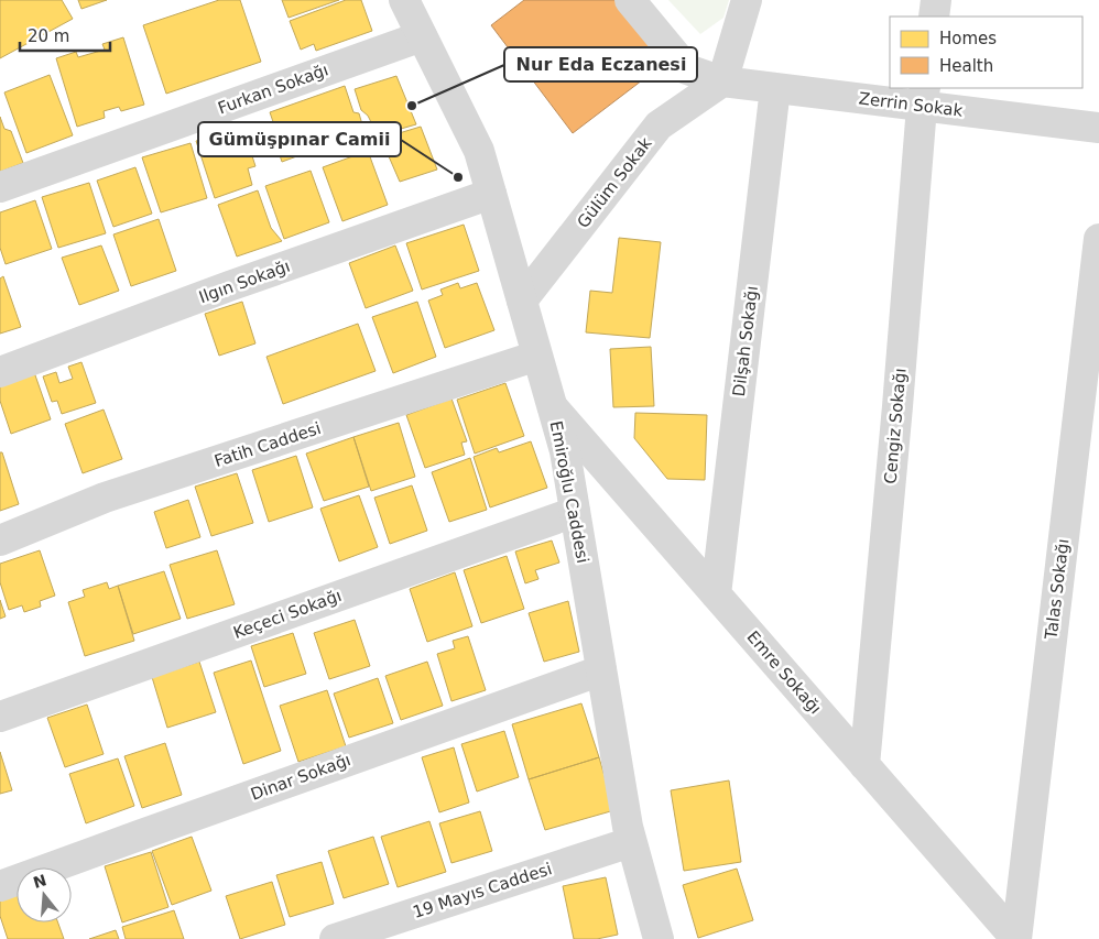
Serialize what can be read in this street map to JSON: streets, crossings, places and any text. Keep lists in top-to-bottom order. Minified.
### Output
{"streets":{"street":["Furkan Sokağı","Zerrin Sokak","Gülüm Sokak","Ilgın Sokağı","Dilşah Sokağı","Cengiz Sokağı","Fatih Caddesi","Emiroğlu Caddesi","Talas Sokağı","Keçeci Sokağı","Emre Sokağı","Dinar Sokağı","19 Mayıs Caddesi"]},"crossings":[["Furkan Sokağı","Emiroğlu Caddesi"],["Zerrin Sokak","Gülüm Sokak"],["Zerrin Sokak","Dilşah Sokağı"],["Zerrin Sokak","Cengiz Sokağı"],["Gülüm Sokak","Emiroğlu Caddesi"],["Ilgın Sokağı","Emiroğlu Caddesi"],["Dilşah Sokağı","Emre Sokağı"],["Cengiz Sokağı","Emre Sokağı"],["Fatih Caddesi","Emiroğlu Caddesi"],["Emiroğlu Caddesi","Keçeci Sokağı"],["Emiroğlu Caddesi","Emre Sokağı"],["Emiroğlu Caddesi","Dinar Sokağı"],["Emiroğlu Caddesi","19 Mayıs Caddesi"],["Talas Sokağı","Emre Sokağı"]],"places":["Nur Eda Eczanesi","Gümüşpınar Camii"],"legend":["Homes","Health"],"scale_bar":"20 m","north":"top"}
